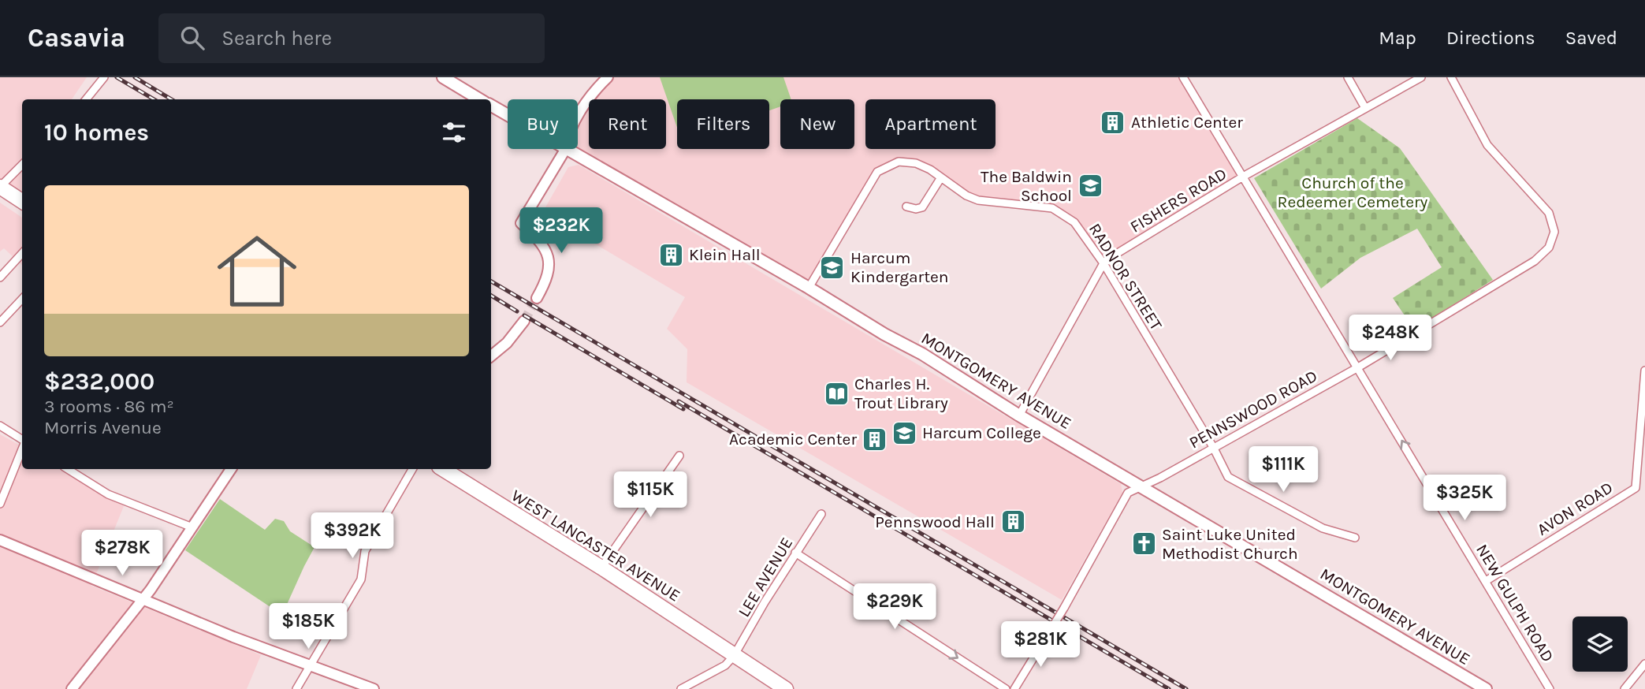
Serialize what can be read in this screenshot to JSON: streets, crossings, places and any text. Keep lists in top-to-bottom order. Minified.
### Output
{"streets":{"highway":["WEST LANCASTER AVENUE"],"main road":["MONTGOMERY AVENUE"],"street":["FISHERS ROAD","RADNOR STREET","PENNSWOOD ROAD","AVON ROAD","LEE AVENUE","NEW GULPH ROAD"]},"crossings":[["FISHERS ROAD","RADNOR STREET"],["FISHERS ROAD","MONTGOMERY AVENUE"],["FISHERS ROAD","NEW GULPH ROAD"],["RADNOR STREET","MONTGOMERY AVENUE"],["RADNOR STREET","PENNSWOOD ROAD"],["MONTGOMERY AVENUE","PENNSWOOD ROAD"],["PENNSWOOD ROAD","NEW GULPH ROAD"],["AVON ROAD","NEW GULPH ROAD"],["WEST LANCASTER AVENUE","LEE AVENUE"]],"parks":["Church of the Redeemer Cemetery"],"places":{"building":["Athletic Center","Klein Hall","Academic Center","Pennswood Hall"],"school or university":["The Baldwin School","Harcum Kindergarten","Harcum College"],"library":["Charles H. Trout Library"],"church":["Saint Luke United Methodist Church"]},"page":{"header":"Casavia","search":"Search here","nav":["Map","Directions","Saved"],"chip":["Buy","Rent","Filters","New","Apartment"],"heading":"10 homes","list":[{"name":"$232,000","note":"3 rooms · 86 m² · Morris Avenue"}],"price":["$232K","$248K","$111K","$115K","$325K","$392K","$278K","$229K","$185K","$281K"]}}
